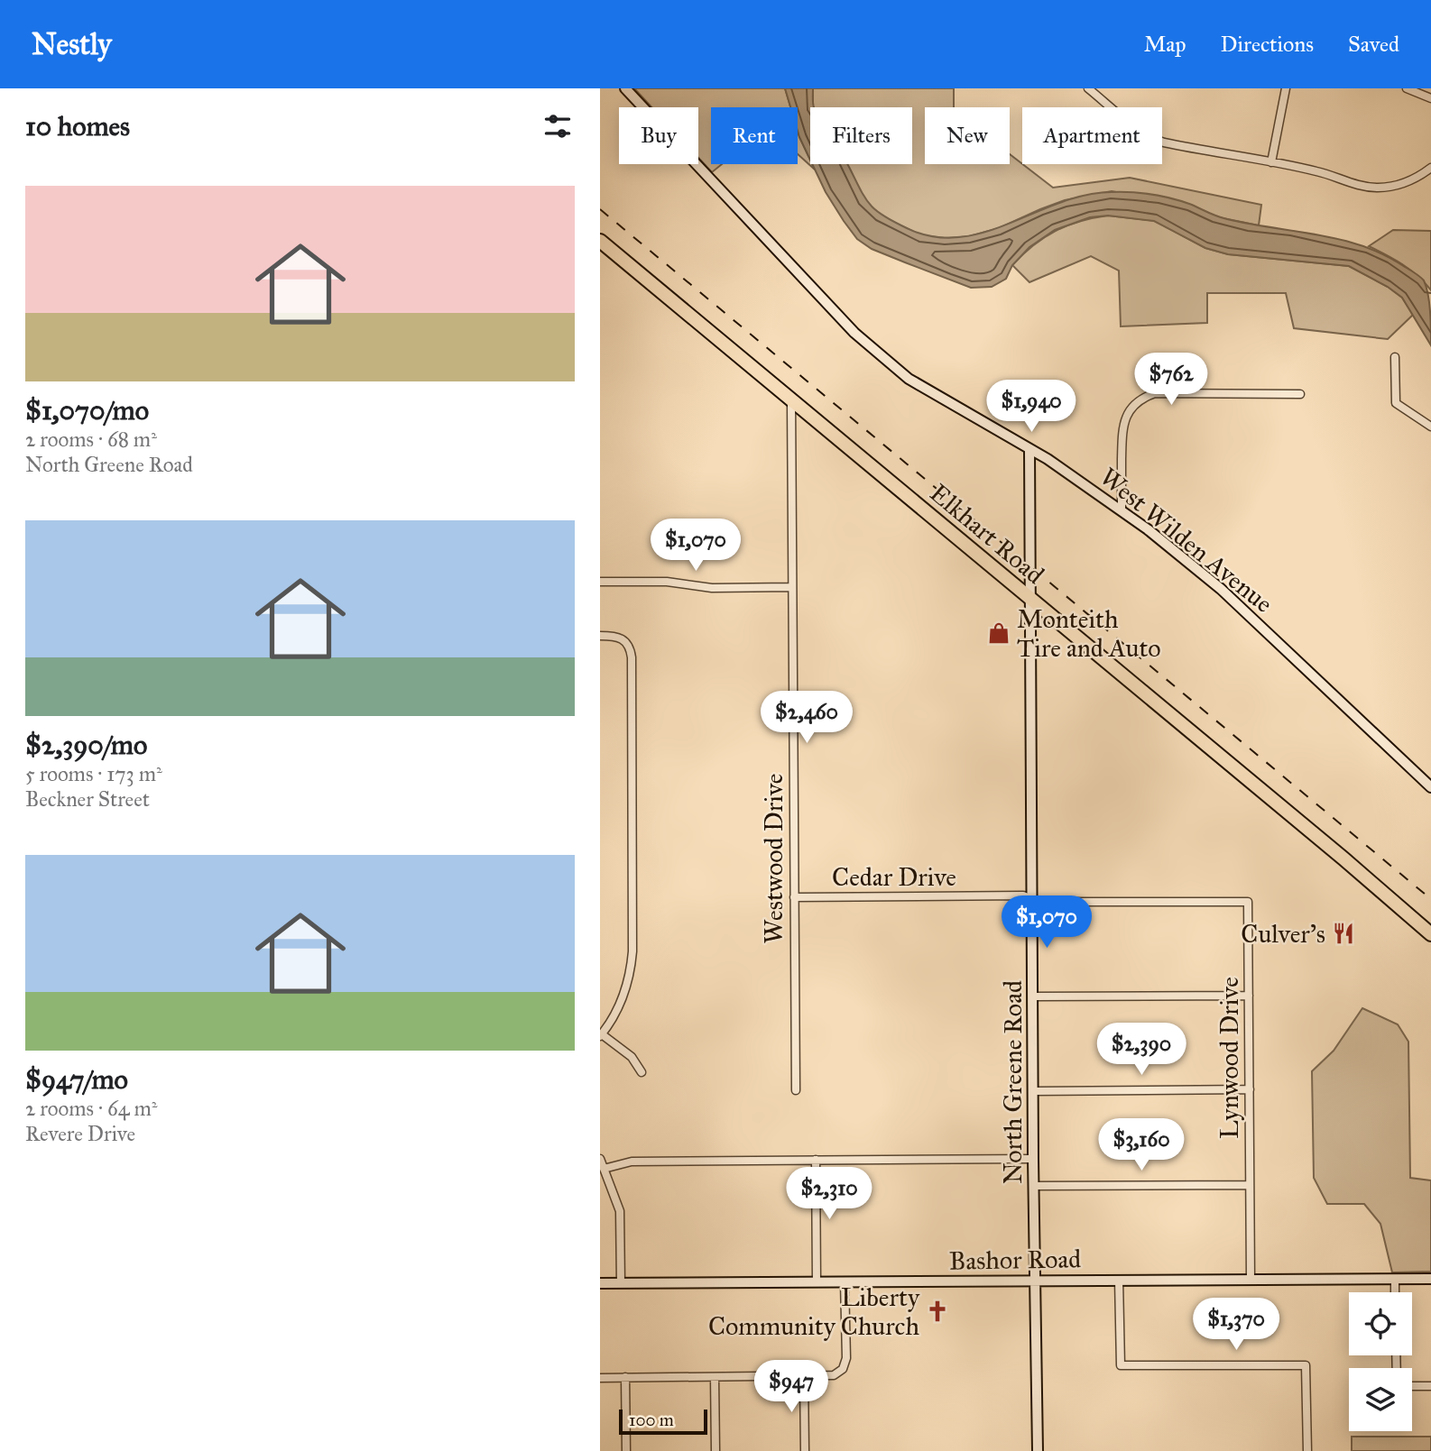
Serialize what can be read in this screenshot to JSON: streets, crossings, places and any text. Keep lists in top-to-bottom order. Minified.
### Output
{"streets":{"highway":["Elkhart Road"],"street":["West Wilden Avenue","Westwood Drive","Cedar Drive","Lynwood Drive","North Greene Road","Bashor Road"]},"crossings":[["Elkhart Road","Westwood Drive"],["Elkhart Road","North Greene Road"],["West Wilden Avenue","North Greene Road"],["Westwood Drive","Cedar Drive"],["Cedar Drive","Lynwood Drive"],["Cedar Drive","North Greene Road"],["Lynwood Drive","North Greene Road"],["Lynwood Drive","Bashor Road"],["North Greene Road","Bashor Road"]],"places":{"shop":["Monteith Tire and Auto"],"restaurant":["Culver's"],"church":["Liberty Community Church"]},"scale_bar":"100 m","page":{"header":"Nestly","nav":["Map","Directions","Saved"],"heading":"10 homes","chip":["Buy","Rent","Filters","New","Apartment"],"list":[{"name":"$1,070/mo","note":"2 rooms · 68 m² · North Greene Road"},{"name":"$2,390/mo","note":"5 rooms · 173 m² · Beckner Street"},{"name":"$947/mo","note":"2 rooms · 64 m² · Revere Drive"}],"price":["$762","$1,940","$1,070","$2,460","$1,070","$2,390","$3,160","$2,310","$1,370","$947"],"scale":"100 m"}}
